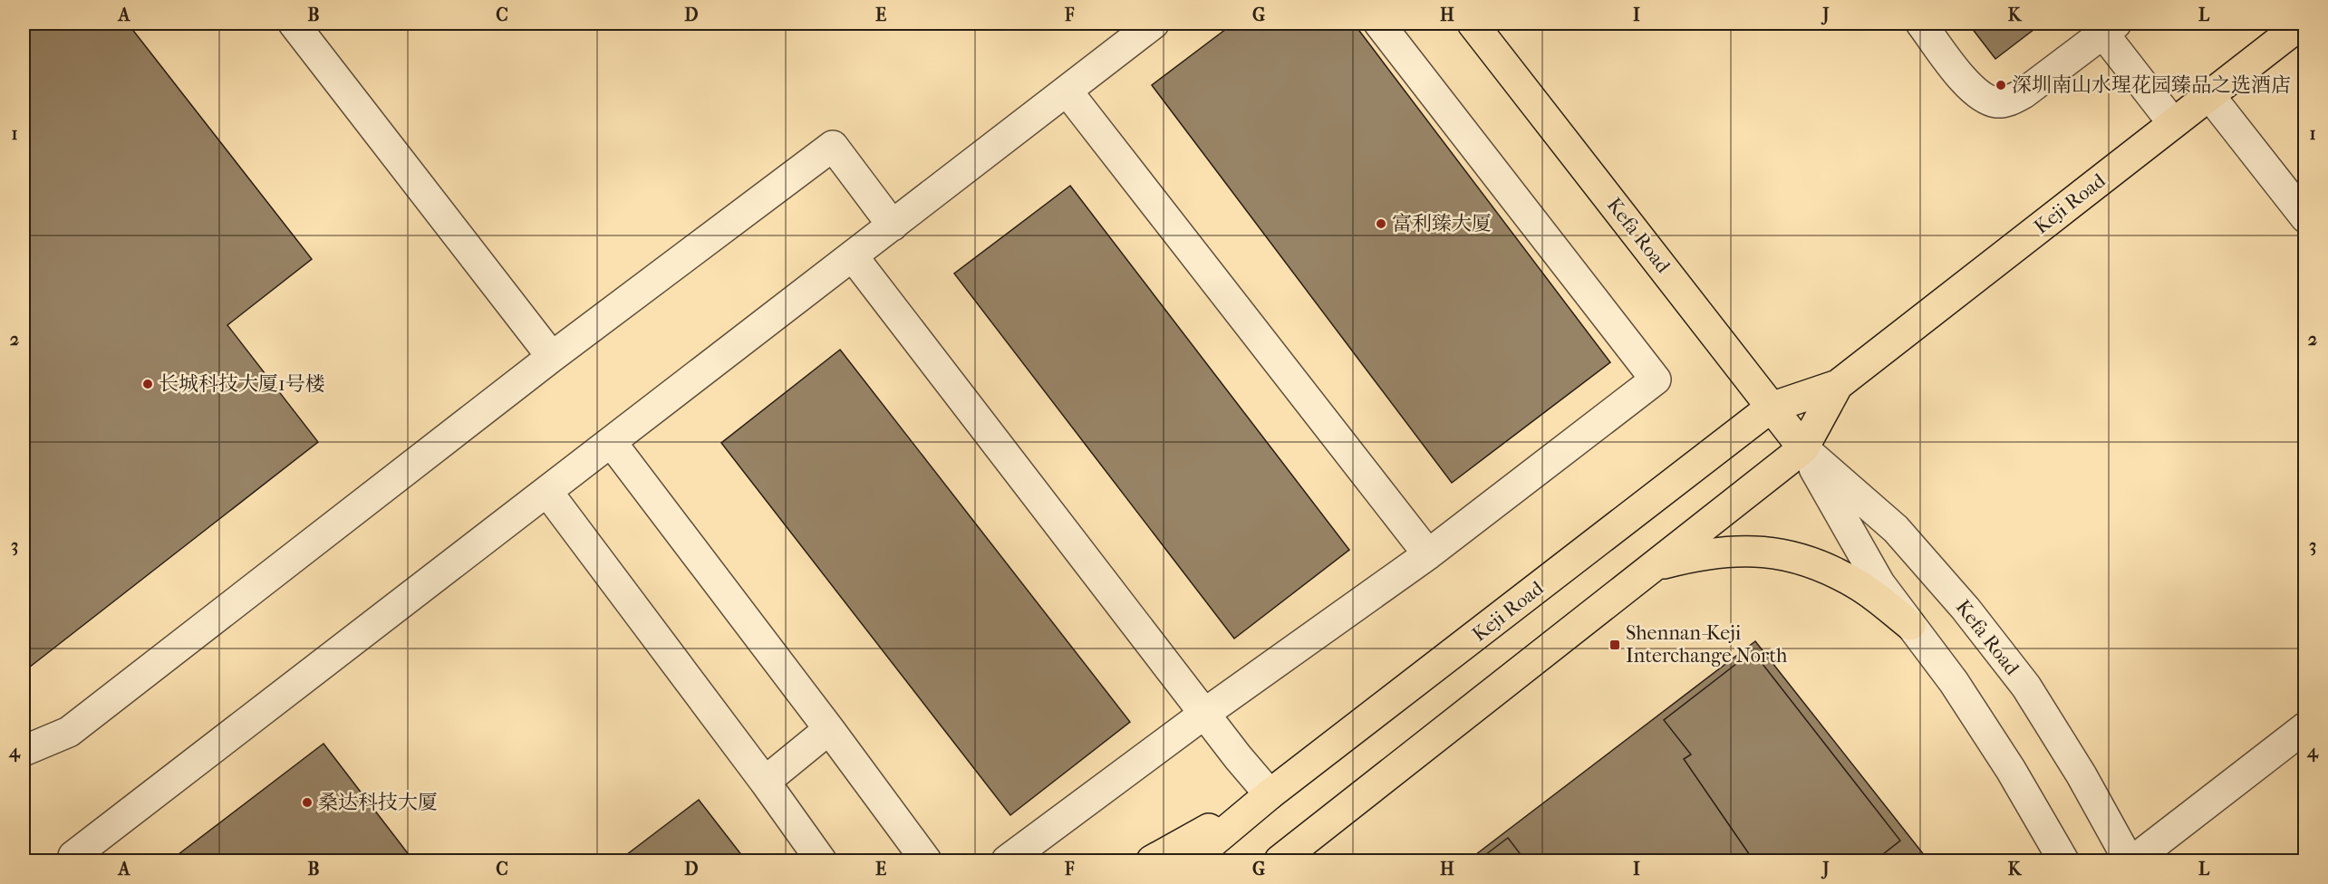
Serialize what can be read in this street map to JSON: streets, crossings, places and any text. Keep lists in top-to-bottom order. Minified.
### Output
{"streets":{"main road":["Keji Road","Kefa Road"]},"crossings":[["Keji Road","Kefa Road"]],"places":{"other":["深圳南山水瑆花园臻品之选酒店","富利臻大厦","长城科技大厦1号楼","桑达科技大厦"],"transit":["Shennan-Keji Interchange North"]},"grid":{"columns":["A","B","C","D","E","F","G","H","I","J","K","L"],"rows":["1","2","3","4"]}}
